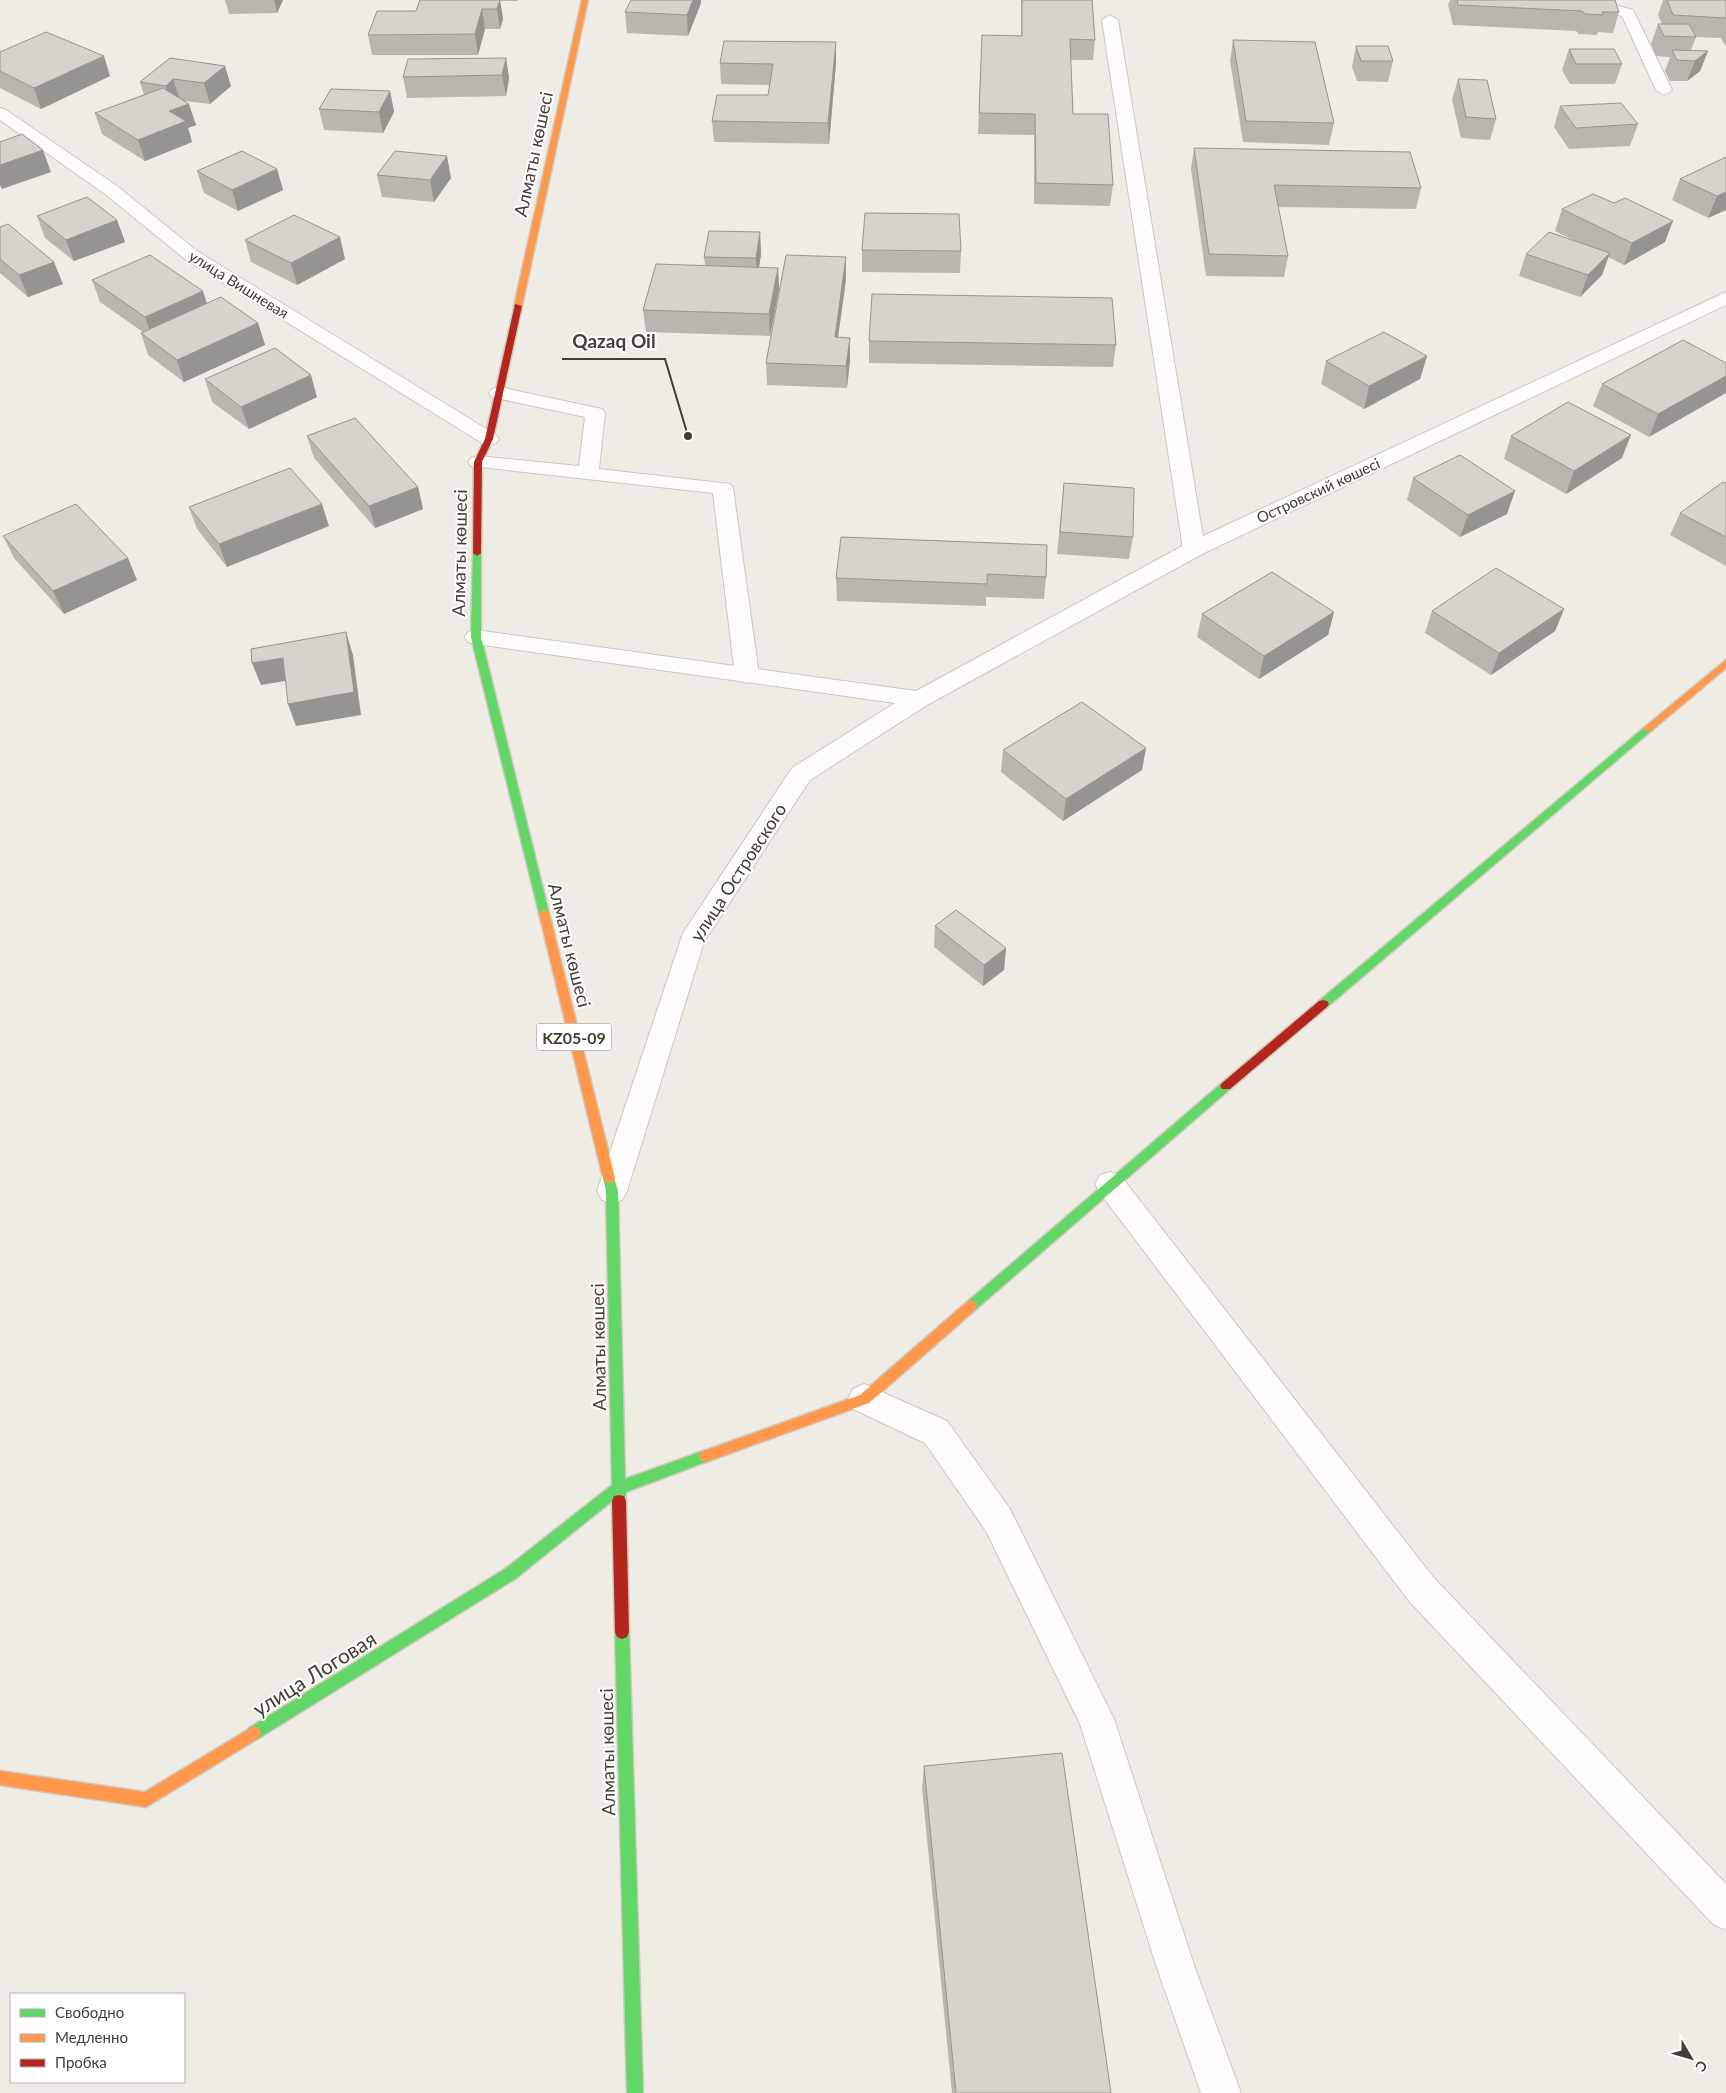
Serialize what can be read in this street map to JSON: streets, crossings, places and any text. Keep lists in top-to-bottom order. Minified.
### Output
{"streets":{"main road":["Алматы көшесі","KZ05-09","улица Логовая"],"street":["улица Вишневая","Островский көшесі","улица Островского"]},"crossings":[["Алматы көшесі","улица Вишневая"],["Алматы көшесі","улица Островского"],["Алматы көшесі","улица Логовая"],["Островский көшесі","улица Островского"]],"places":["Qazaq Oil"],"legend":["Свободно","Медленно","Пробка"],"north":"bottom right"}
